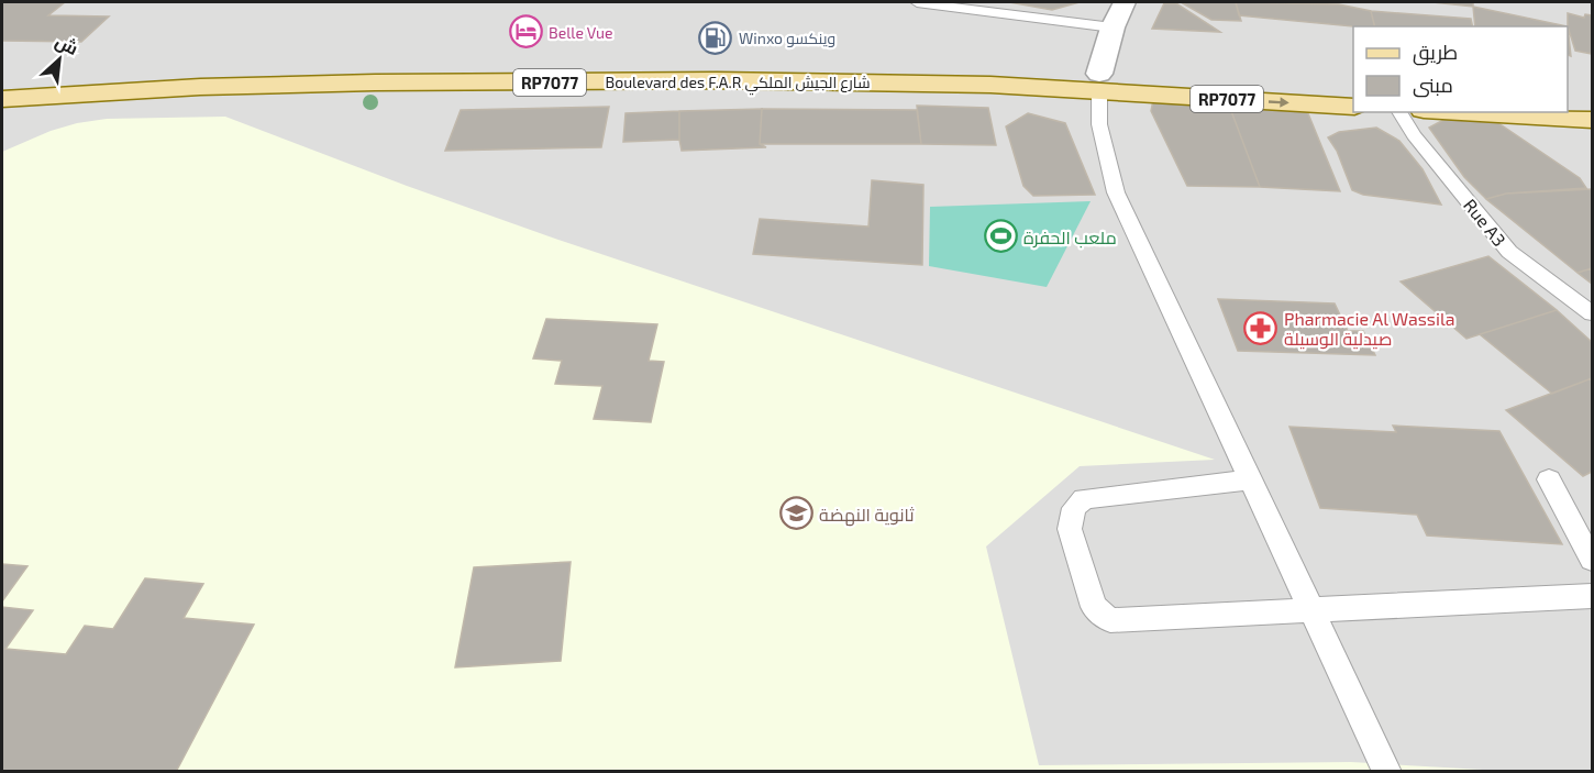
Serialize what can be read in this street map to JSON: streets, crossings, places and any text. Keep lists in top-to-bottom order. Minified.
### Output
{"streets":{"main road":["Boulevard des F.A.R شارع الجيش الملكي","RP7077"],"lane":["Rue A3"]},"places":{"hotel":["Belle Vue"],"fuel station":["Winxo وينكسو"],"sports":["ملعب الحفرة"],"pharmacy":["Pharmacie Al Wassila صيدلية الوسيلة"],"school or university":["ثانوية النهضة"]},"legend":["طريق","مبنى"],"north":"top right"}
